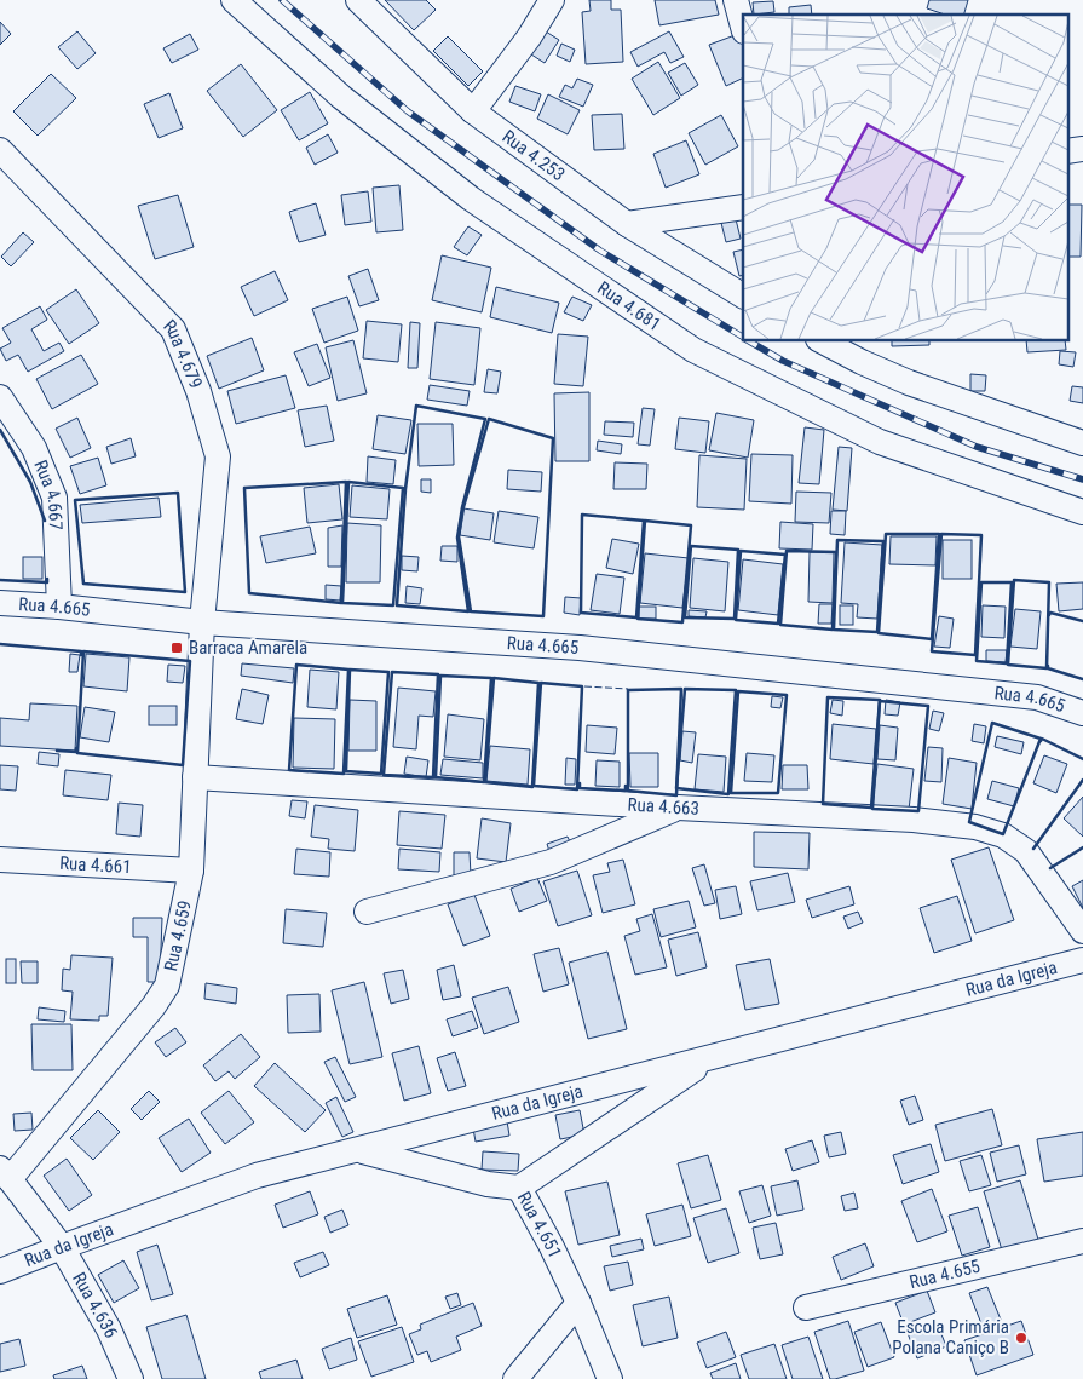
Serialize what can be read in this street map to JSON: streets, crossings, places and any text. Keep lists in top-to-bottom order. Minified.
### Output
{"streets":{"street":["Rua 4.253","Rua 4.681","Rua 4.679","Rua 4.667","Rua 4.665","Rua 4.663","Rua 4.661","Rua 4.659","Rua da Igreja","Rua 4.651","Rua 4.655","Rua 4.636"]},"crossings":[["Rua 4.679","Rua 4.665"],["Rua 4.679","Rua 4.659"],["Rua 4.667","Rua 4.665"],["Rua 4.665","Rua 4.659"],["Rua 4.663","Rua 4.659"],["Rua 4.661","Rua 4.659"],["Rua 4.659","Rua 4.636"],["Rua da Igreja","Rua 4.651"],["Rua da Igreja","Rua 4.636"]],"places":{"transit":["Barraca Amarela"],"other":["Escola Primária Polana Caniço B"]}}
